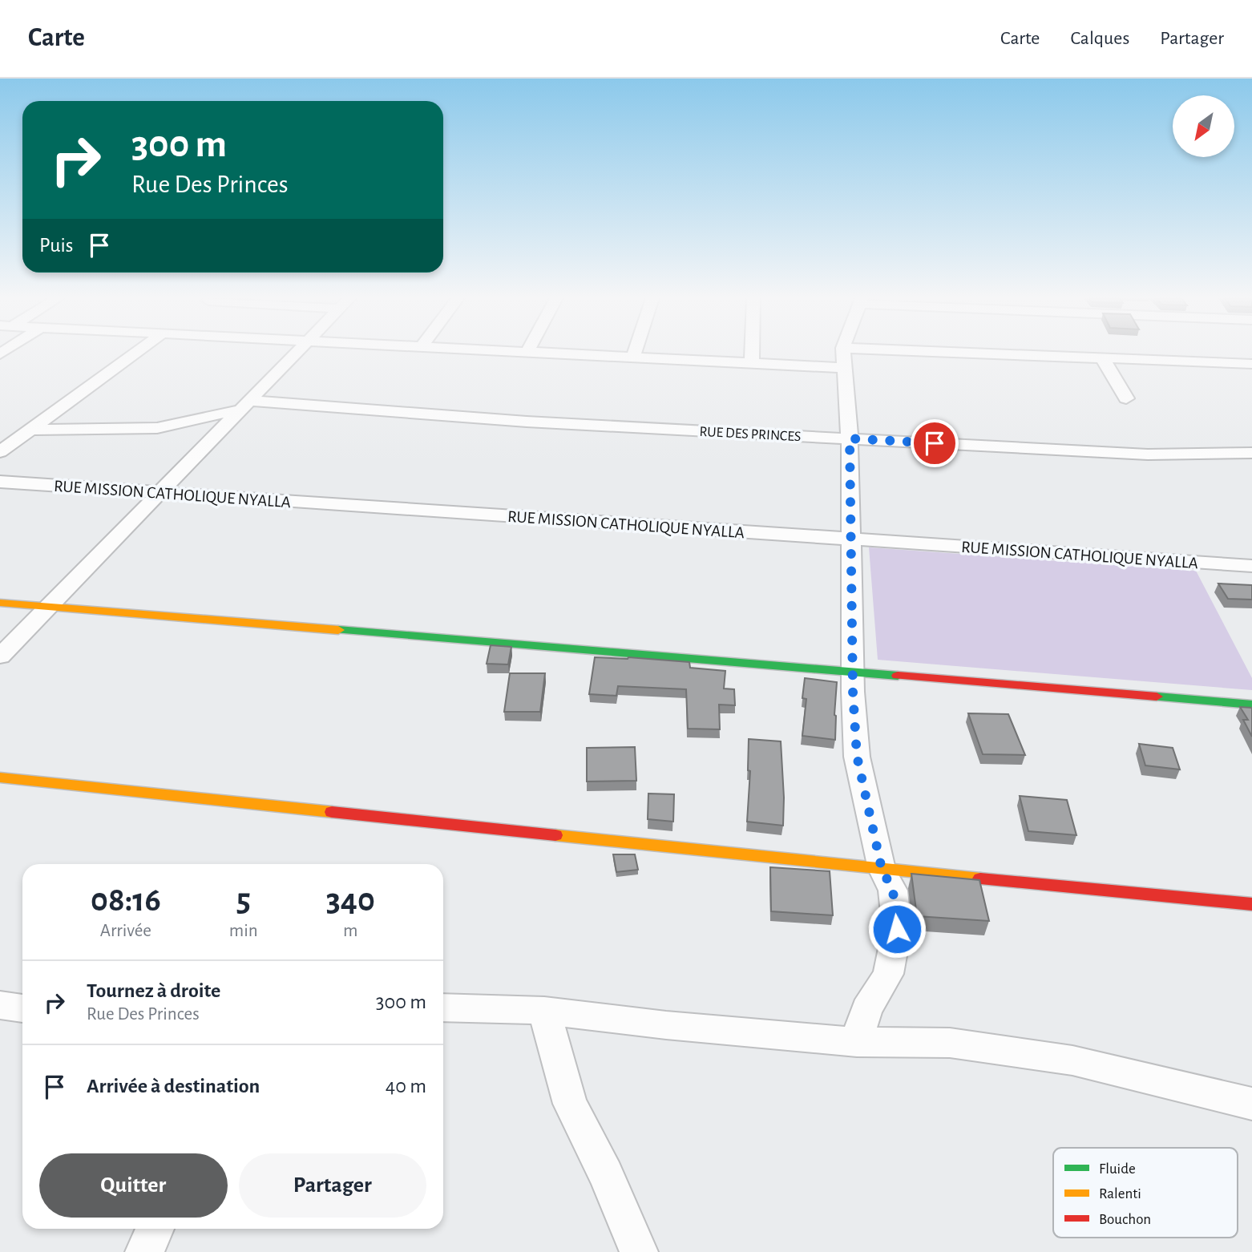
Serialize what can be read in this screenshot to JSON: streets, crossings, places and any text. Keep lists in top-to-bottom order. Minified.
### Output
{"streets":{"street":["RUE DES PRINCES","RUE MISSION CATHOLIQUE NYALLA"]},"legend":["Fluide","Ralenti","Bouchon"],"north":"bottom left","page":{"header":"Carte","nav":["Carte","Calques","Partager"],"turn":["300 m","Rue Des Princes"],"then":"Puis","eta":["08:16","Arrivée","5","min","340","m"],"list":[{"name":"Tournez à droite","note":"Rue Des Princes","value":"300 m"},{"name":"Arrivée à destination","value":"40 m"}],"buttons":["Quitter","Partager"]}}
